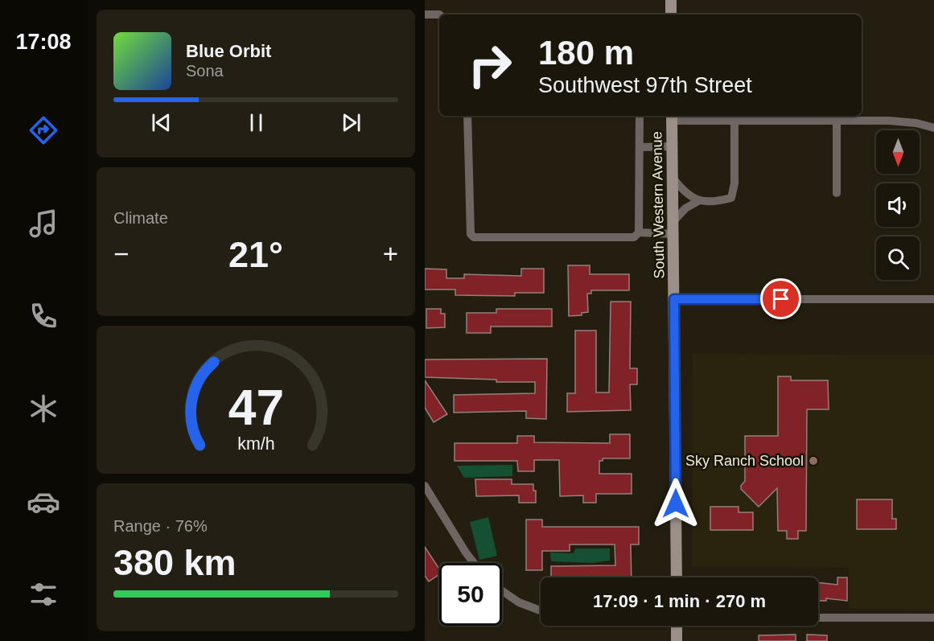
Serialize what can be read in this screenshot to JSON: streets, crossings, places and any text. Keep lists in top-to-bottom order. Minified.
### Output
{"streets":{"main road":["South Western Avenue"]},"places":["Sky Ranch School"],"north":"bottom","page":{"tabs":"17:08","turn":["180 m","Southwest 97th Street"],"song":["Blue Orbit","Sona"],"tile":["Climate",["Range · 76%","380 km"]],"heat":["−","21°","+"],"limit":"50","trip":"17:09 · 1 min · 270 m","gauge":["47","km/h"]}}
